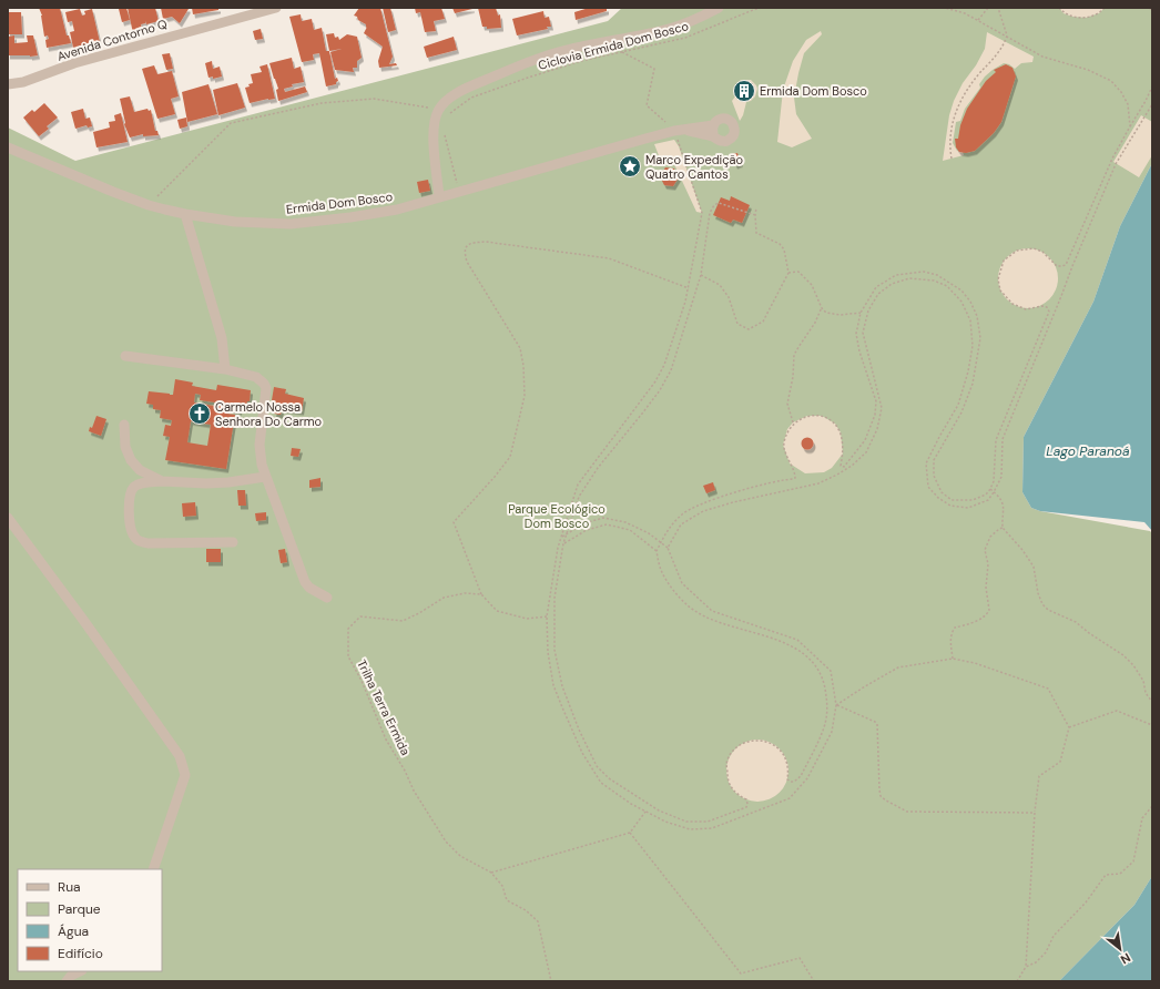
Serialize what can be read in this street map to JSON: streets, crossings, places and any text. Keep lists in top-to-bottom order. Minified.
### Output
{"streets":{"street":["Avenida Contorno Q","Ermida Dom Bosco"],"path":["Ciclovia Ermida Dom Bosco","Trilha Terra Ermida"]},"water":["Lago Paranoá"],"parks":["Parque Ecológico Dom Bosco"],"places":{"building":["Ermida Dom Bosco"],"place":["Marco Expedição Quatro Cantos"],"church":["Carmelo Nossa Senhora Do Carmo"]},"legend":["Rua","Parque","Água","Edifício"],"north":"bottom right"}
